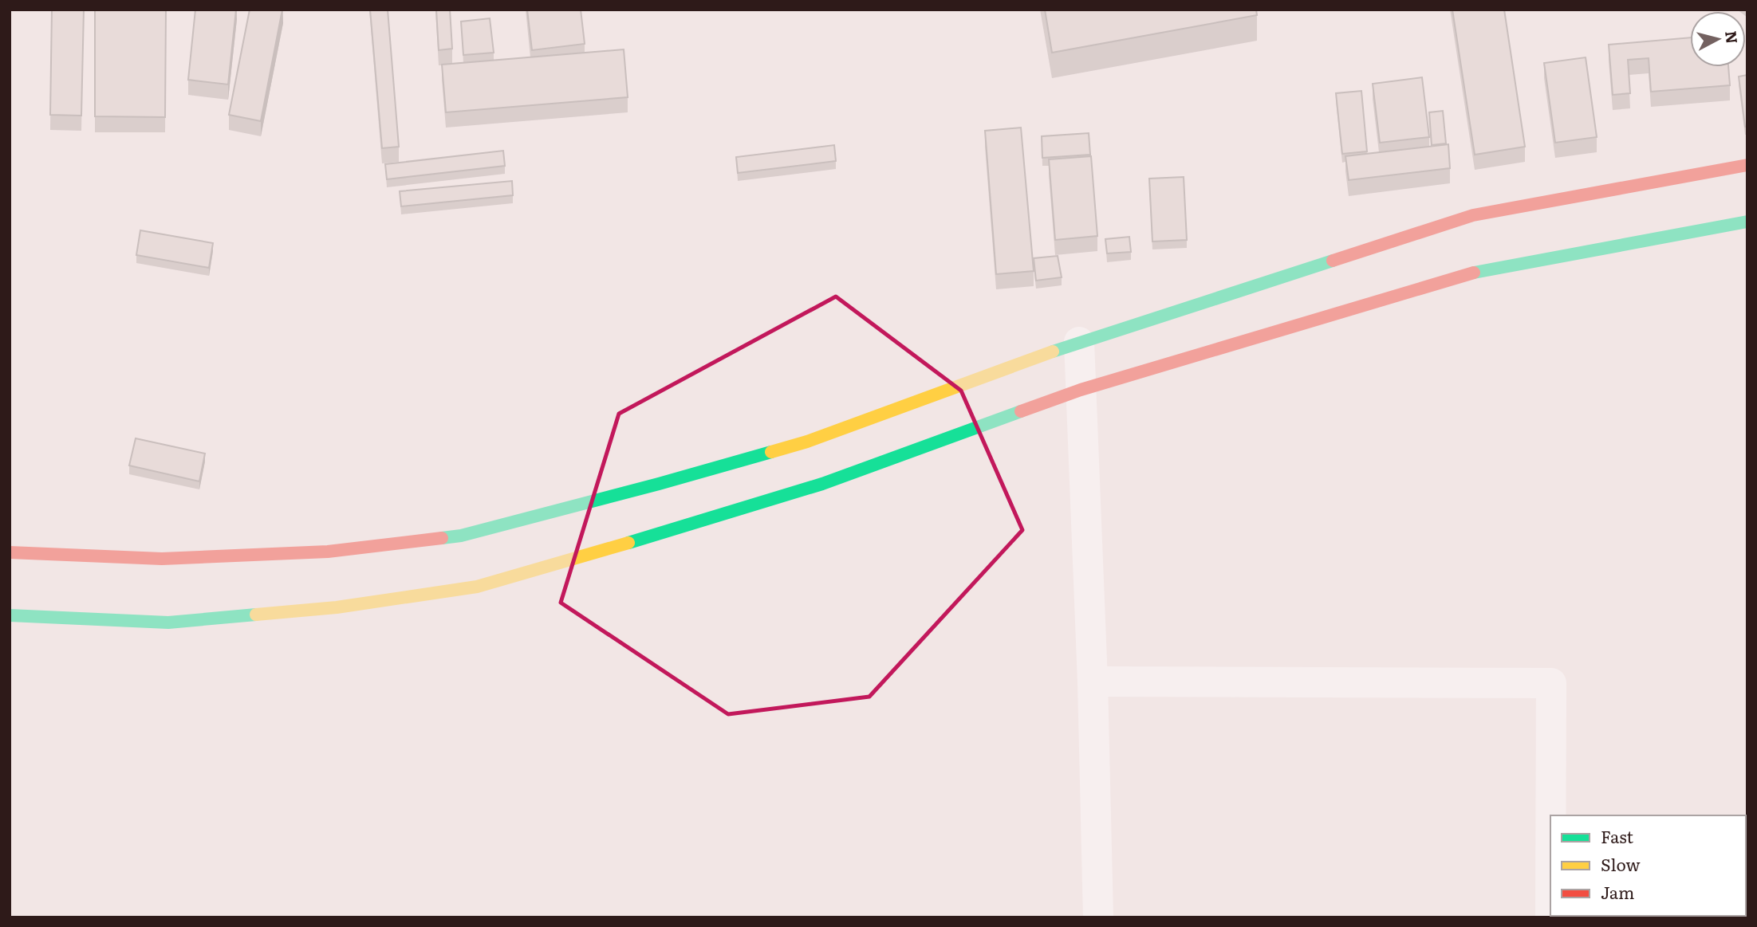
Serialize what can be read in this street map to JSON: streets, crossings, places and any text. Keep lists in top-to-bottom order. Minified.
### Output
{"legend":["Fast","Slow","Jam"],"north":"right"}
